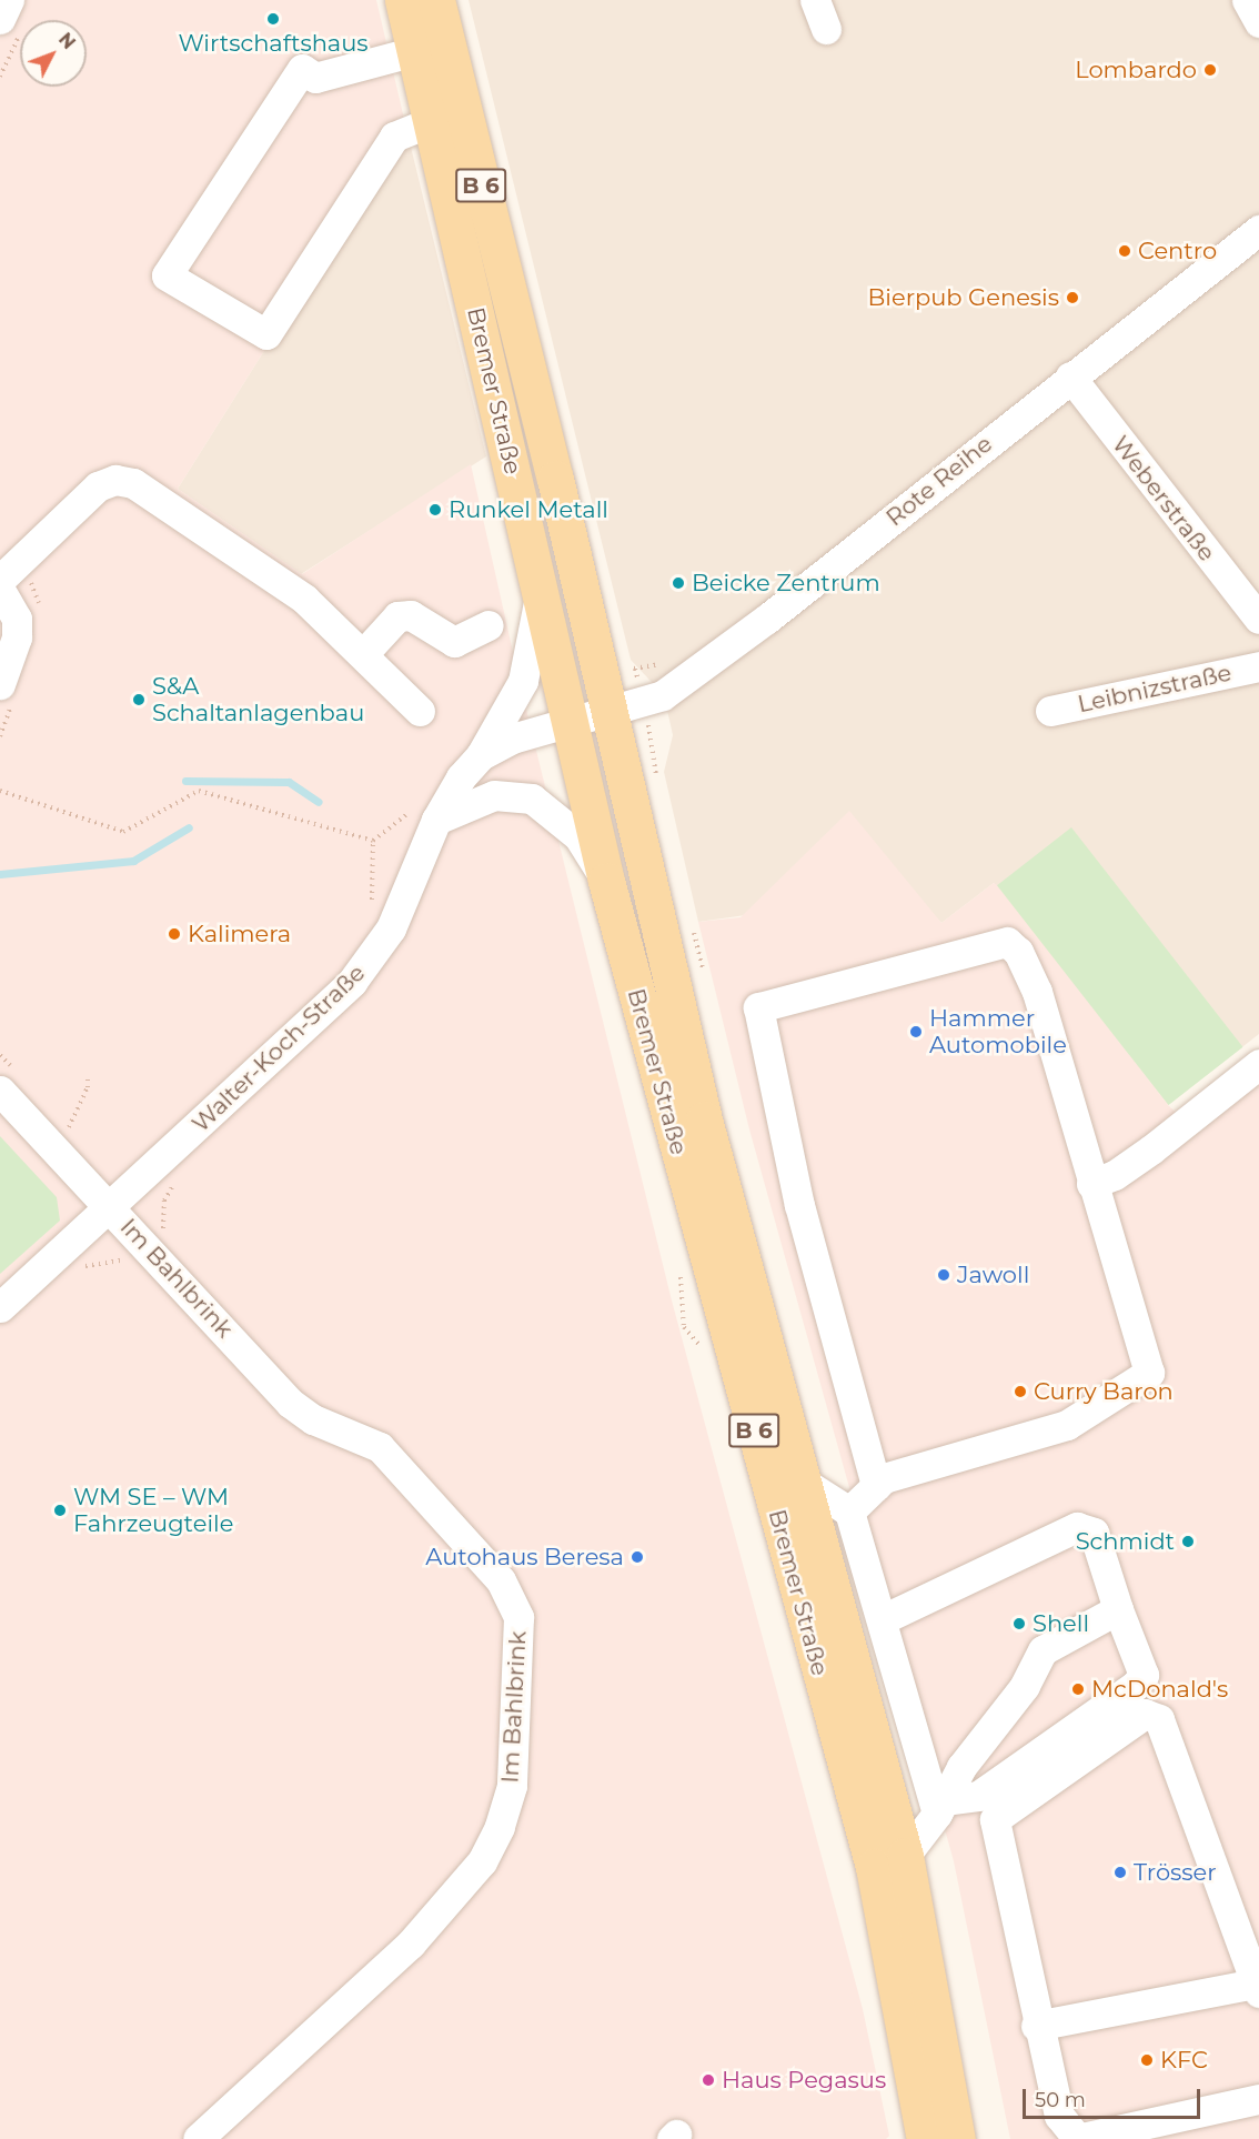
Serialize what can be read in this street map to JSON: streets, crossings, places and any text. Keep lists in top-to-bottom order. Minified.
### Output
{"streets":{"main road":["B 6","Bremer Straße"],"street":["Rote Reihe","Weberstraße","Leibnizstraße","Walter-Koch-Straße","Im Bahlbrink"]},"crossings":[["Bremer Straße","Rote Reihe"],["Bremer Straße","Walter-Koch-Straße"],["Rote Reihe","Weberstraße"],["Rote Reihe","Walter-Koch-Straße"],["Walter-Koch-Straße","Im Bahlbrink"]],"places":["Wirtschaftshaus","Lombardo","Centro","Bierpub Genesis","Runkel Metall","Beicke Zentrum","S&A Schaltanlagenbau","Kalimera","Hammer Automobile","Jawoll","Curry Baron","WM SE – WM Fahrzeugteile","Schmidt","Autohaus Beresa","Shell","McDonald's","Trösser","KFC","Haus Pegasus"],"scale_bar":"50 m","north":"top right"}
